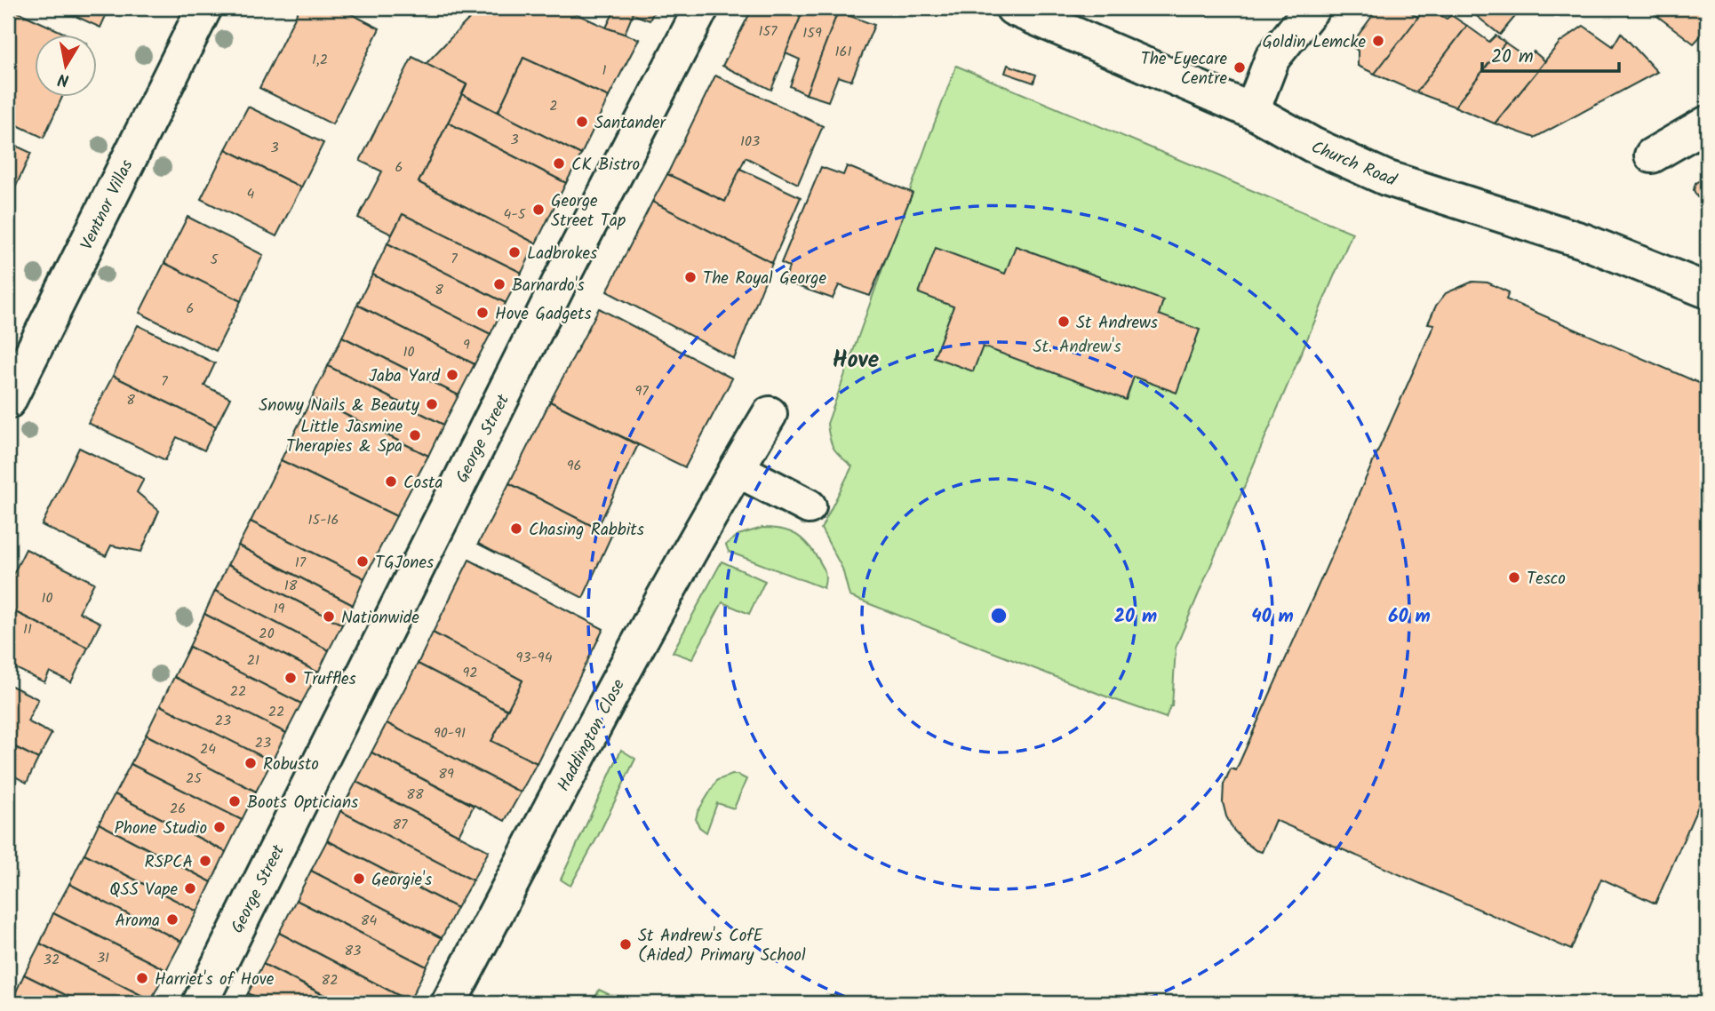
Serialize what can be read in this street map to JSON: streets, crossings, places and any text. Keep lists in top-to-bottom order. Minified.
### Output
{"streets":{"street":["Church Road","Ventnor Villas","George Street","Haddington Close"]},"districts":["Hove"],"parks":["St. Andrew's"],"places":["Goldin Lemcke","The Eyecare Centre","Santander","CK Bistro","George Street Tap","Ladbrokes","The Royal George","Barnardo's","Hove Gadgets","St Andrews","Jaba Yard","Snowy Nails & Beauty","Little Jasmine Therapies & Spa","Costa","Chasing Rabbits","TGJones","Tesco","Nationwide","Truffles","Robusto","Boots Opticians","Phone Studio","RSPCA","Georgie's","QSS Vape","Aroma","St Andrew's CofE (Aided) Primary School","Harriet's of Hove"],"house_numbers":["157","159","161","1,2","1","2","3","103","3","6","4","4-5","7","5","8","6","9","10","7","97","8","96","15-16","17","18","10","19","11","20","93-94","21","92","22","22","23","90-91","23","24","89","25","88","26","87","84","83","31","32","82"],"scale_bar":"20 m","north":"bottom","rings":["20 m","40 m","60 m"]}
